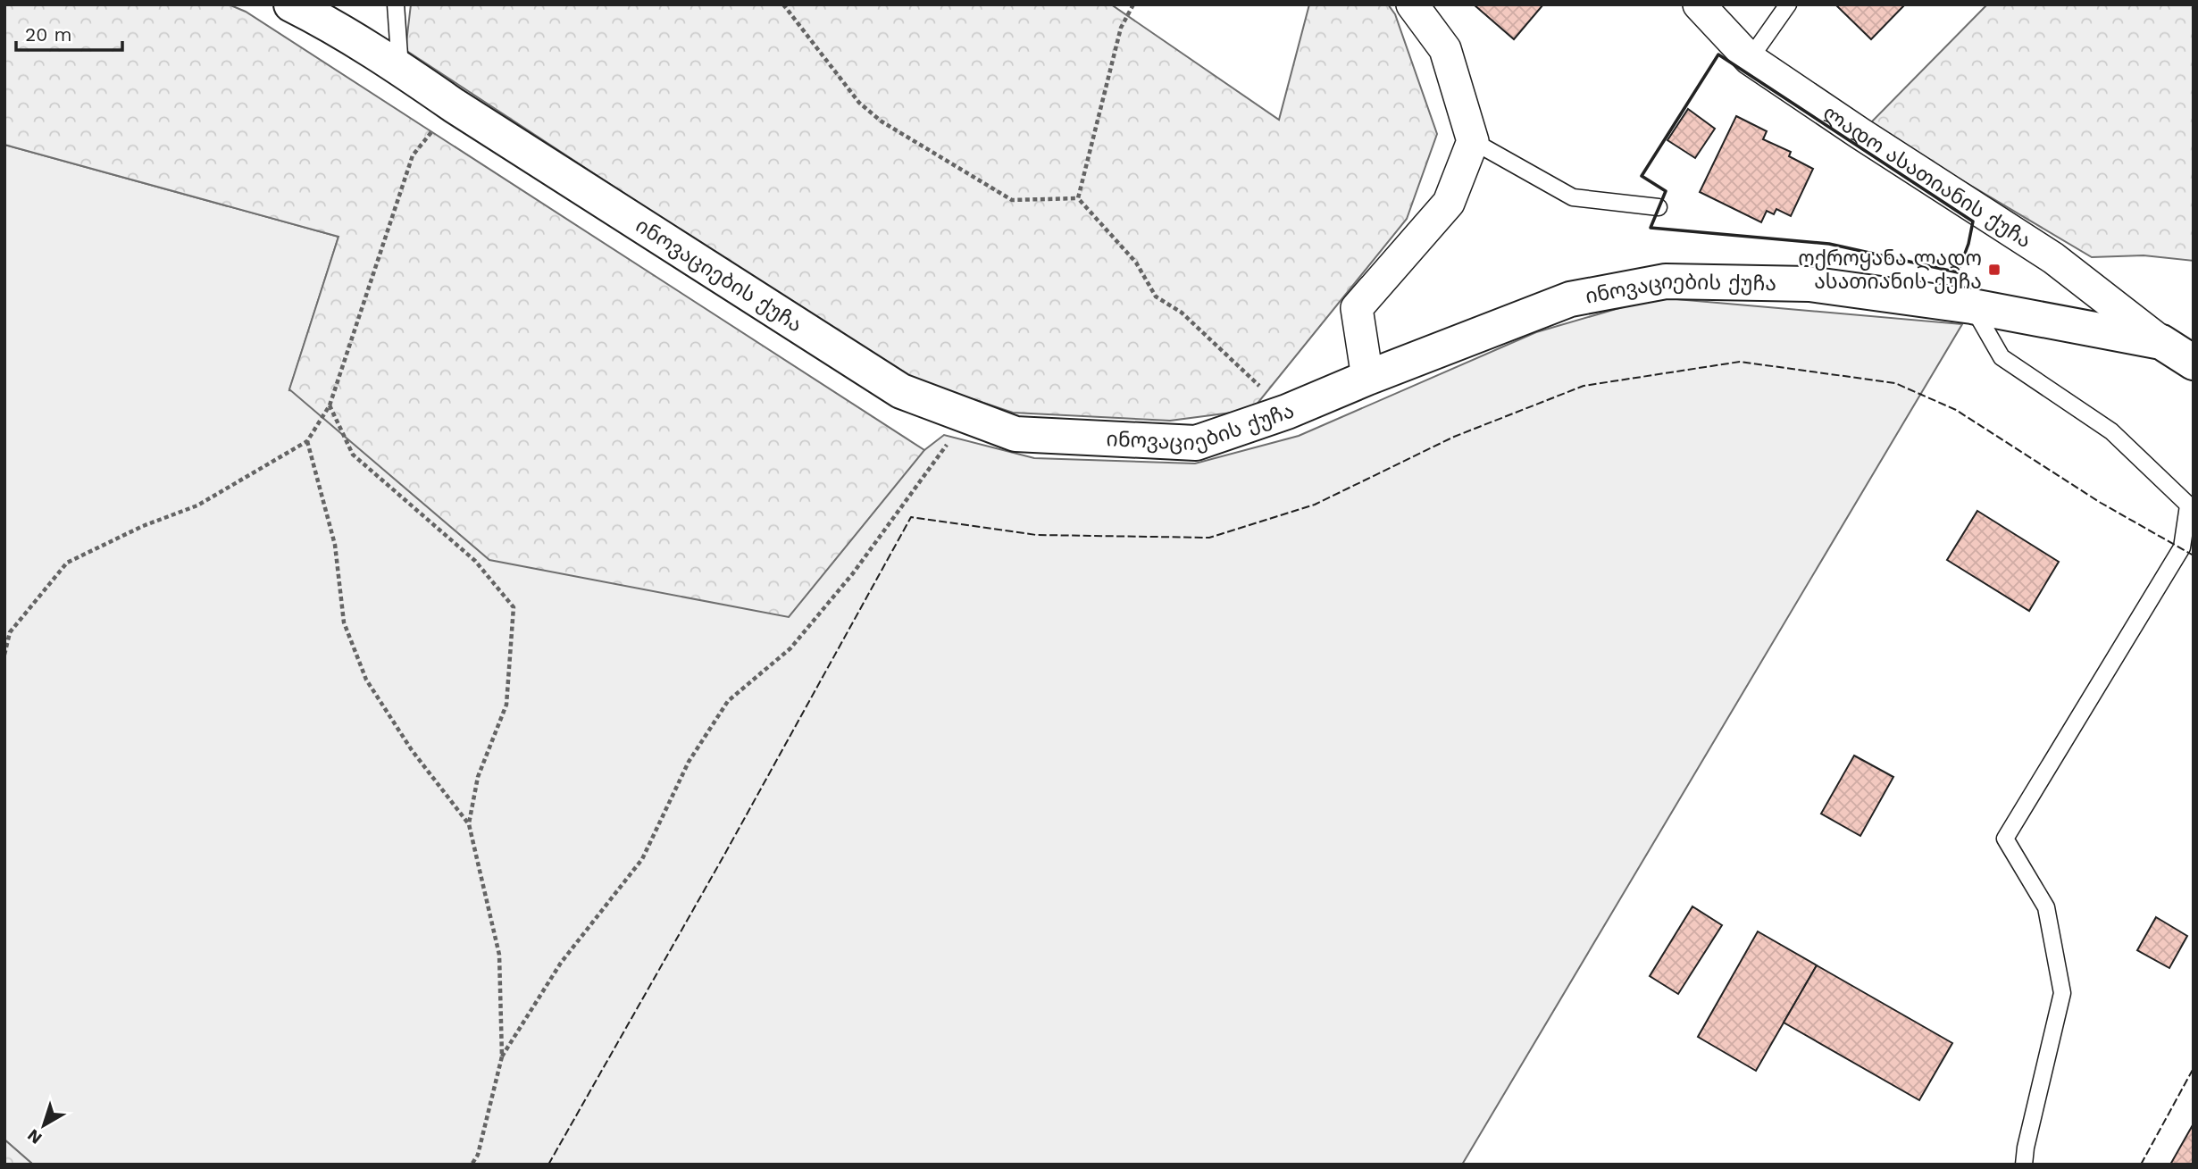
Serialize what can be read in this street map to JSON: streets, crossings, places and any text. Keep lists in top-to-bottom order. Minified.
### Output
{"streets":{"street":["ლადო ასათიანის ქუჩა","ინოვაციების ქუჩა"]},"crossings":[["ლადო ასათიანის ქუჩა","ინოვაციების ქუჩა"]],"places":{"transit":["ოქროყანა ლადო ასათიანის ქუჩა"]},"scale_bar":"20 m","north":"bottom left"}
